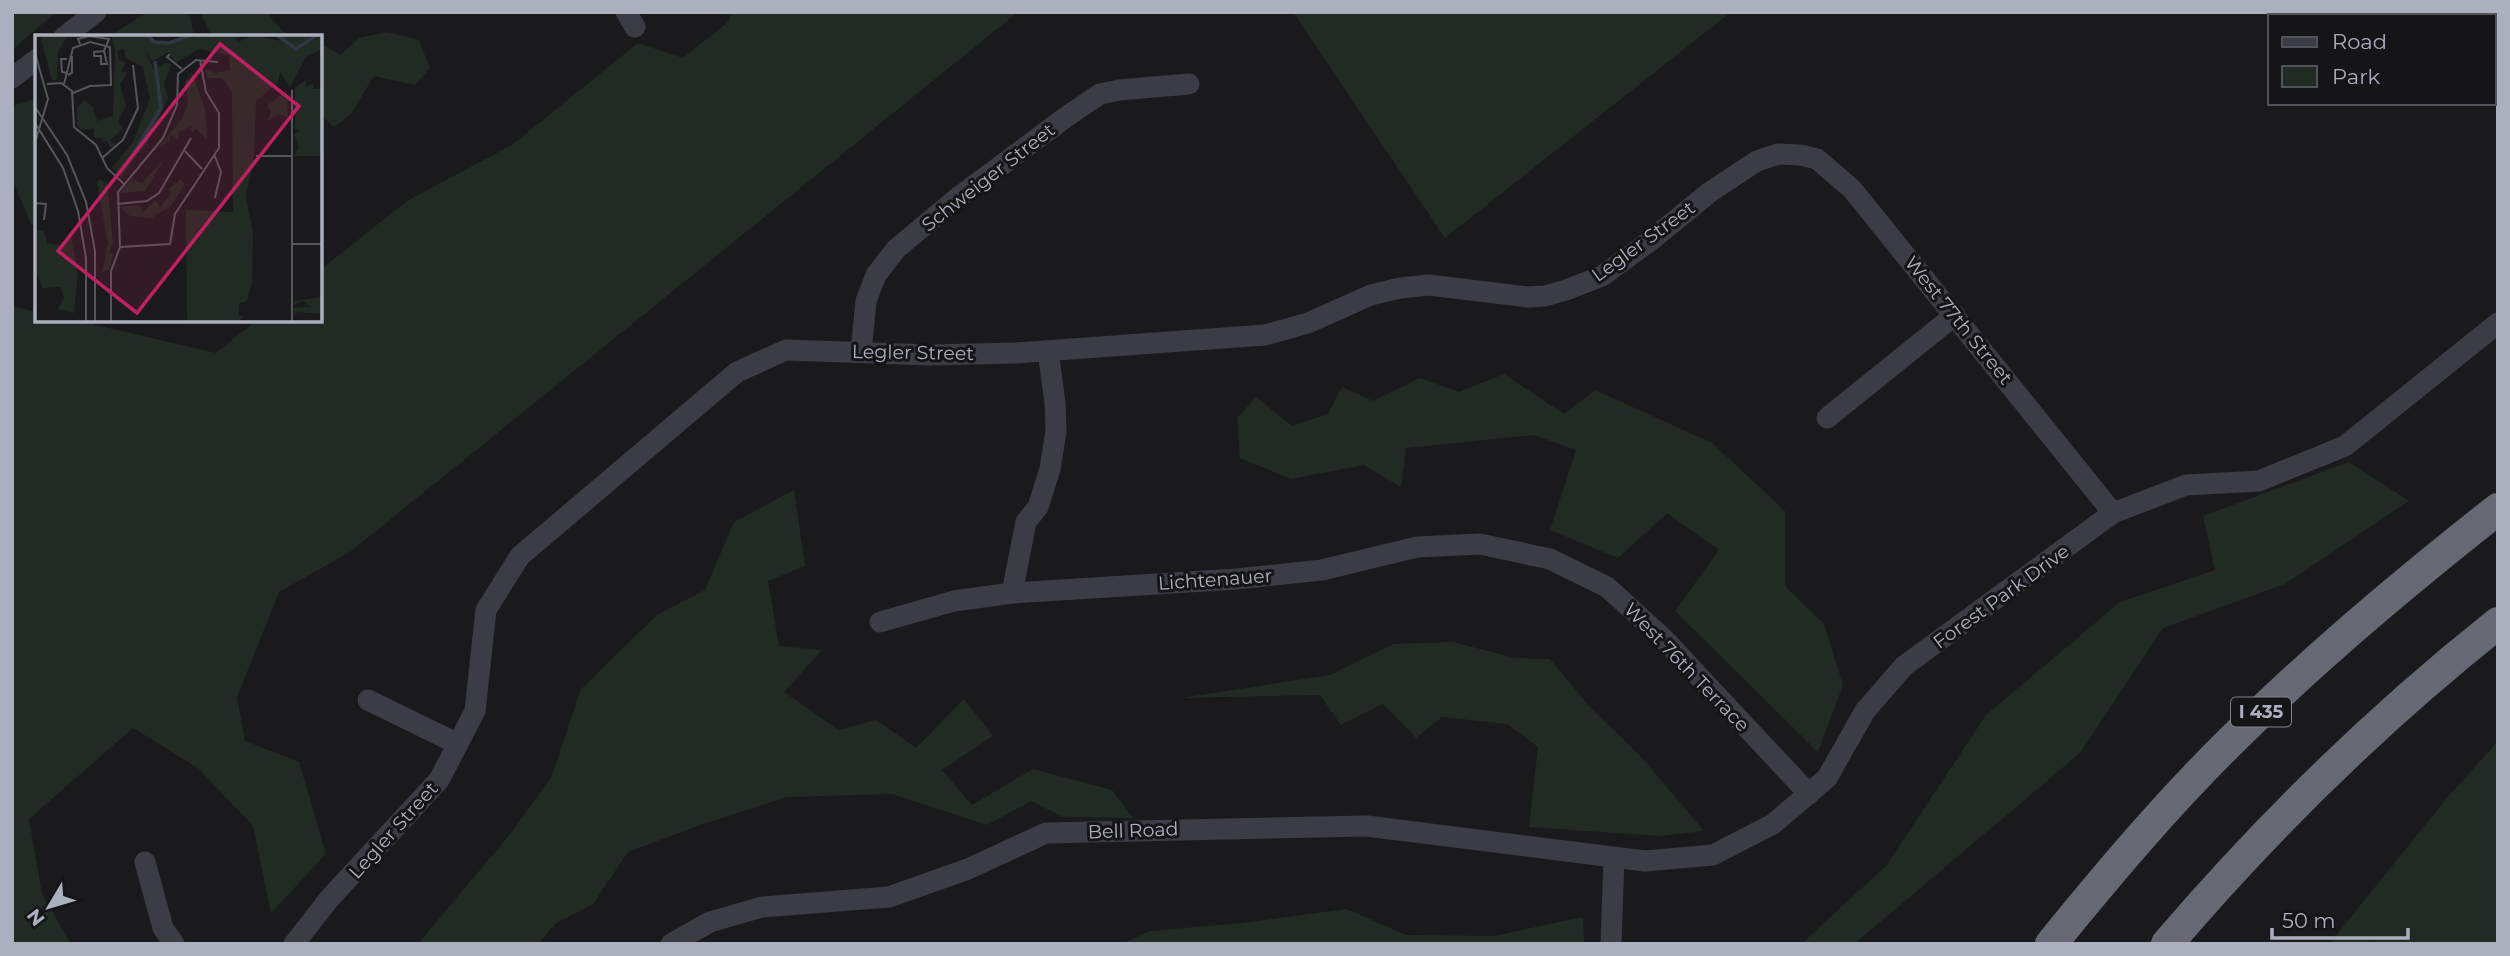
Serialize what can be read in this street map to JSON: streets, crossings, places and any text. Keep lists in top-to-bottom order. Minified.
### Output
{"streets":{"highway":["I 435"],"street":["Schweiger Street","Legler Street","West 77th Street","Lichtenauer","Forest Park Drive","West 76th Terrace","Bell Road"]},"crossings":[["Schweiger Street","Legler Street"],["Legler Street","West 77th Street"],["West 77th Street","Forest Park Drive"],["Lichtenauer","West 76th Terrace"],["Forest Park Drive","West 76th Terrace"],["Forest Park Drive","Bell Road"]],"legend":["Road","Park"],"scale_bar":"50 m","north":"bottom left"}
